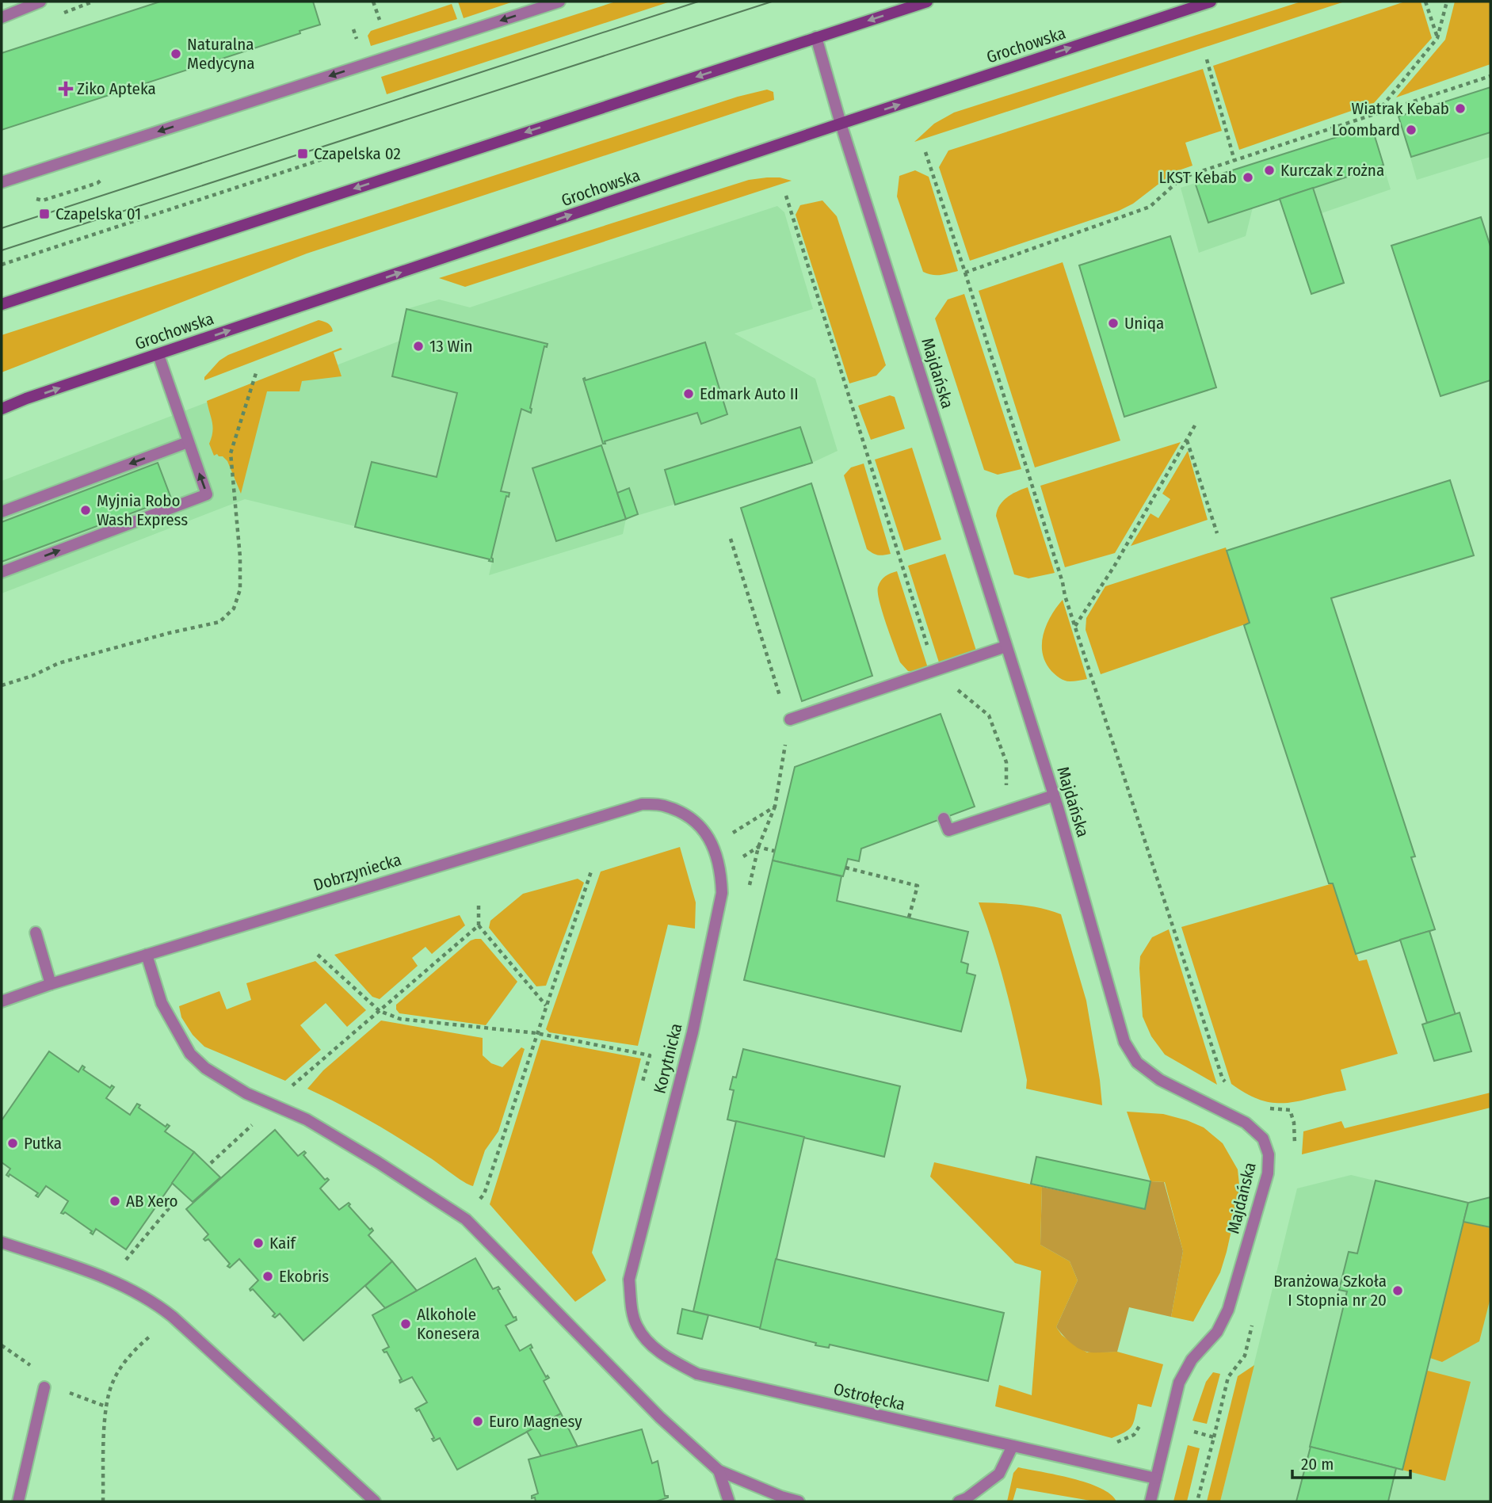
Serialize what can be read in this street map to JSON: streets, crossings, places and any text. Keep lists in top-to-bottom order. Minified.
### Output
{"streets":{"main road":["Grochowska"],"street":["Majdańska","Dobrzyniecka","Korytnicka","Ostrołęcka"]},"crossings":[["Grochowska","Majdańska"],["Majdańska","Ostrołęcka"],["Dobrzyniecka","Korytnicka"],["Korytnicka","Ostrołęcka"]],"places":{"other":["Naturalna Medycyna","Wiatrak Kebab","Loombard","Kurczak z rożna","LKST Kebab","Uniqa","13 Win","Edmark Auto II","Myjnia Robo Wash Express","Putka","AB Xero","Kaif","Ekobris","Branżowa Szkoła I Stopnia nr 20","Alkohole Konesera","Euro Magnesy"],"health":["Ziko Apteka"],"transit":["Czapelska 02","Czapelska 01"]},"scale_bar":"20 m"}
